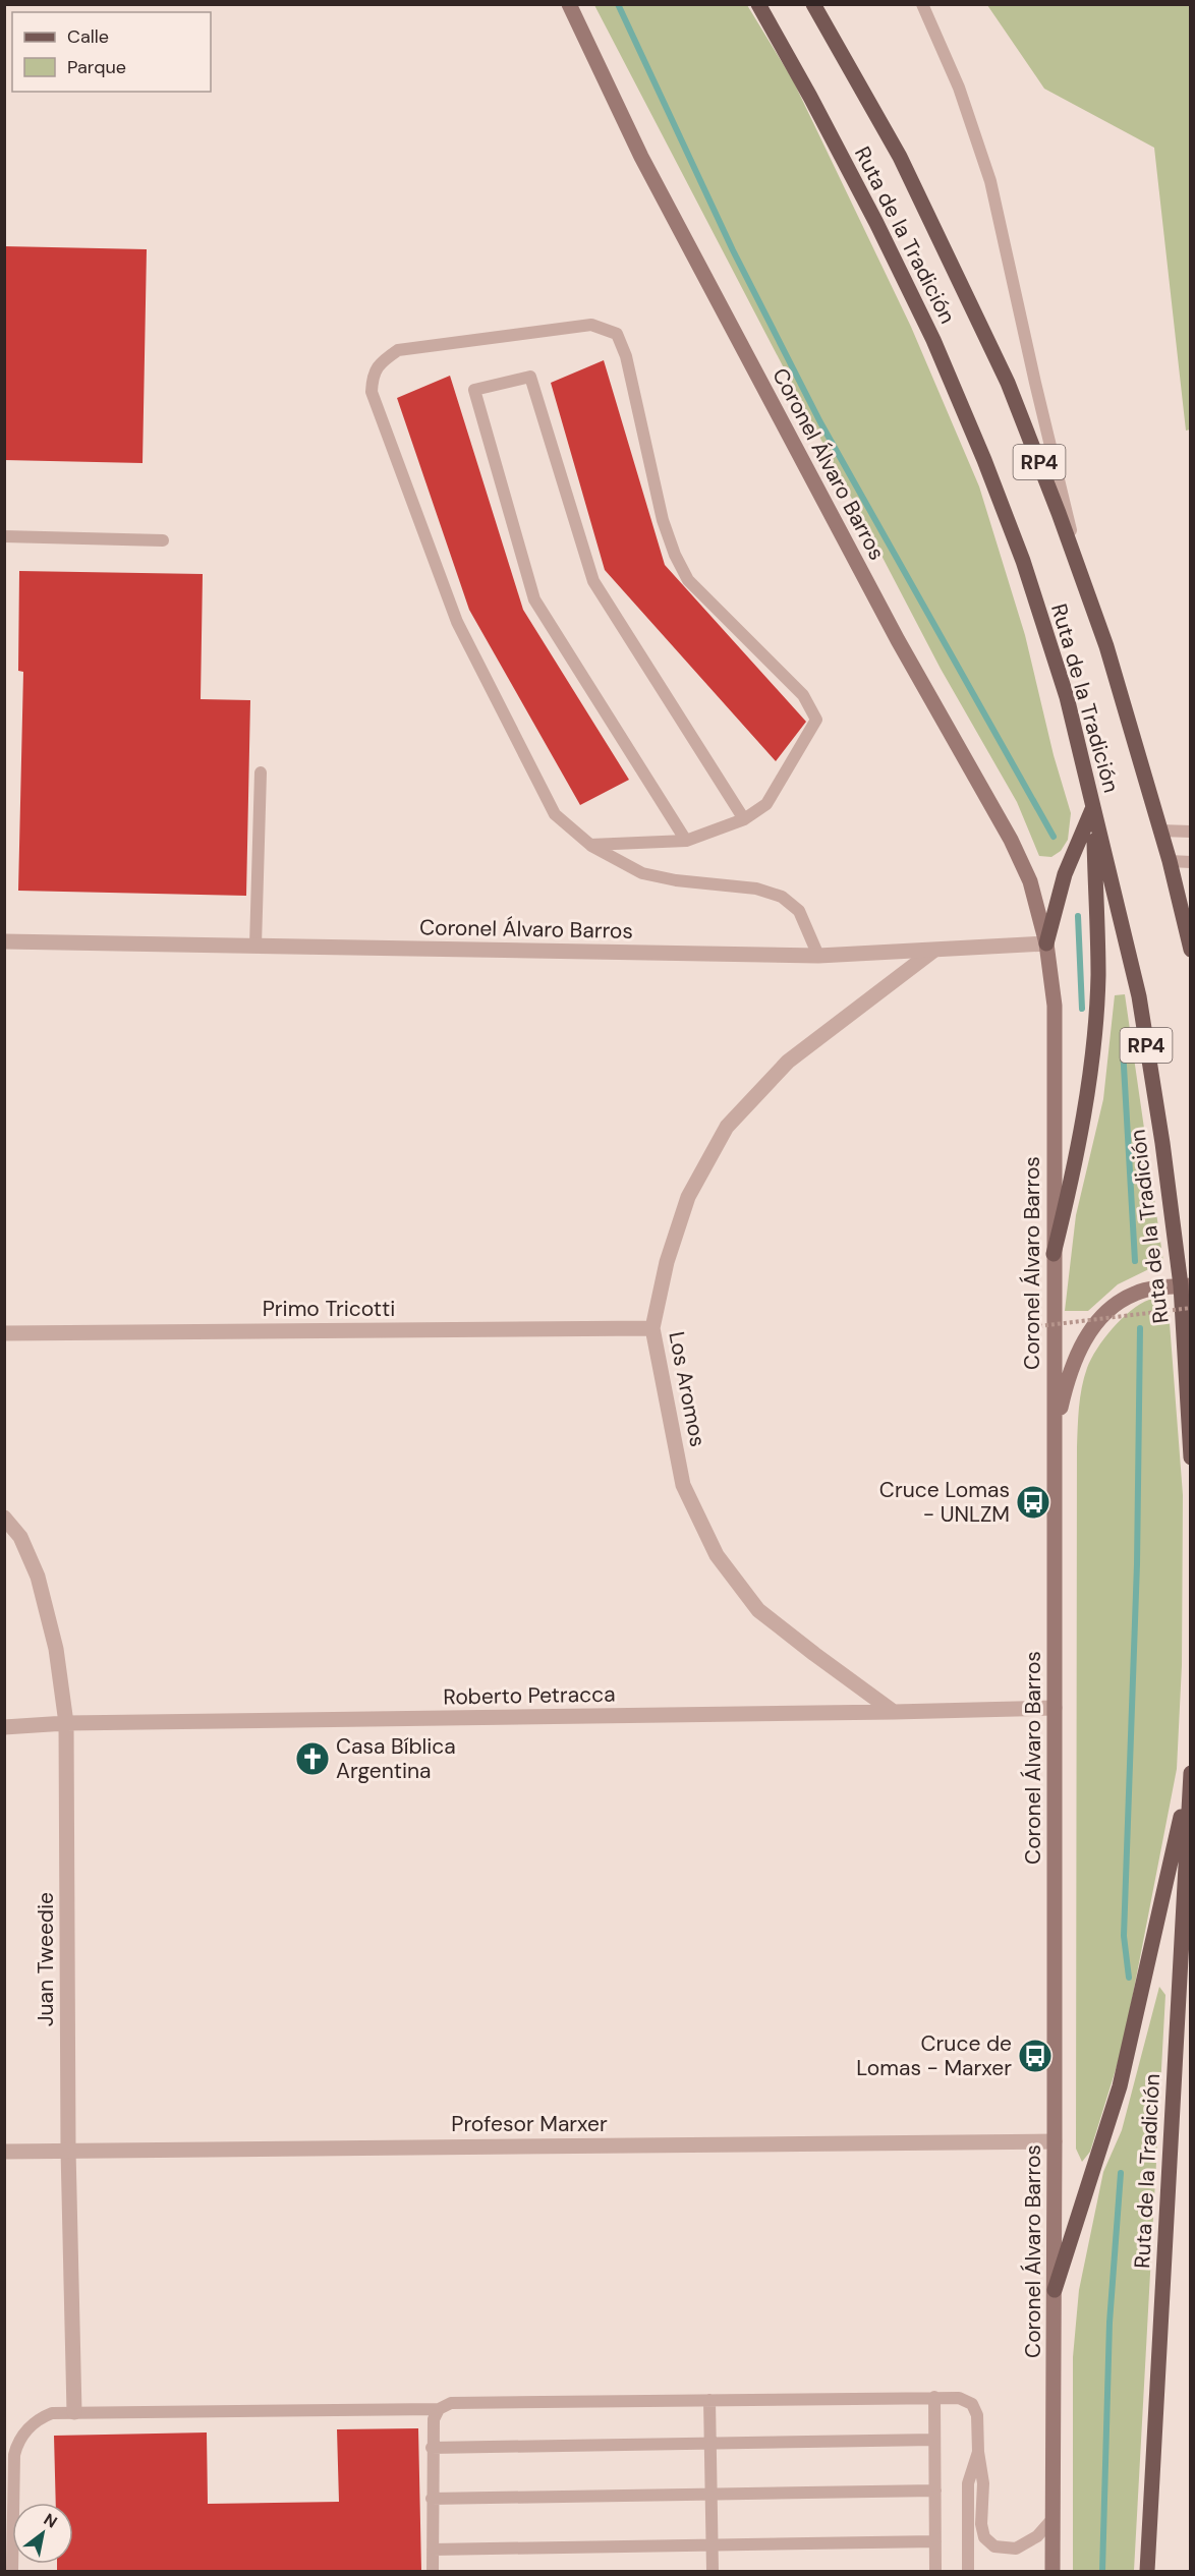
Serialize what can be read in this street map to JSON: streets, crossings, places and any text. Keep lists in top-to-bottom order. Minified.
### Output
{"streets":{"main road":["Ruta de la Tradición","RP4","Coronel Álvaro Barros"],"street":["Primo Tricotti","Los Aromos","Roberto Petracca","Juan Tweedie","Profesor Marxer"]},"crossings":[["Coronel Álvaro Barros","Los Aromos"],["Coronel Álvaro Barros","Roberto Petracca"],["Coronel Álvaro Barros","Profesor Marxer"],["Primo Tricotti","Los Aromos"],["Los Aromos","Roberto Petracca"],["Roberto Petracca","Juan Tweedie"],["Juan Tweedie","Profesor Marxer"]],"places":{"bus stop":["Cruce Lomas - UNLZM","Cruce de Lomas - Marxer"],"church":["Casa Bíblica Argentina"]},"legend":["Calle","Parque"],"north":"top right"}
